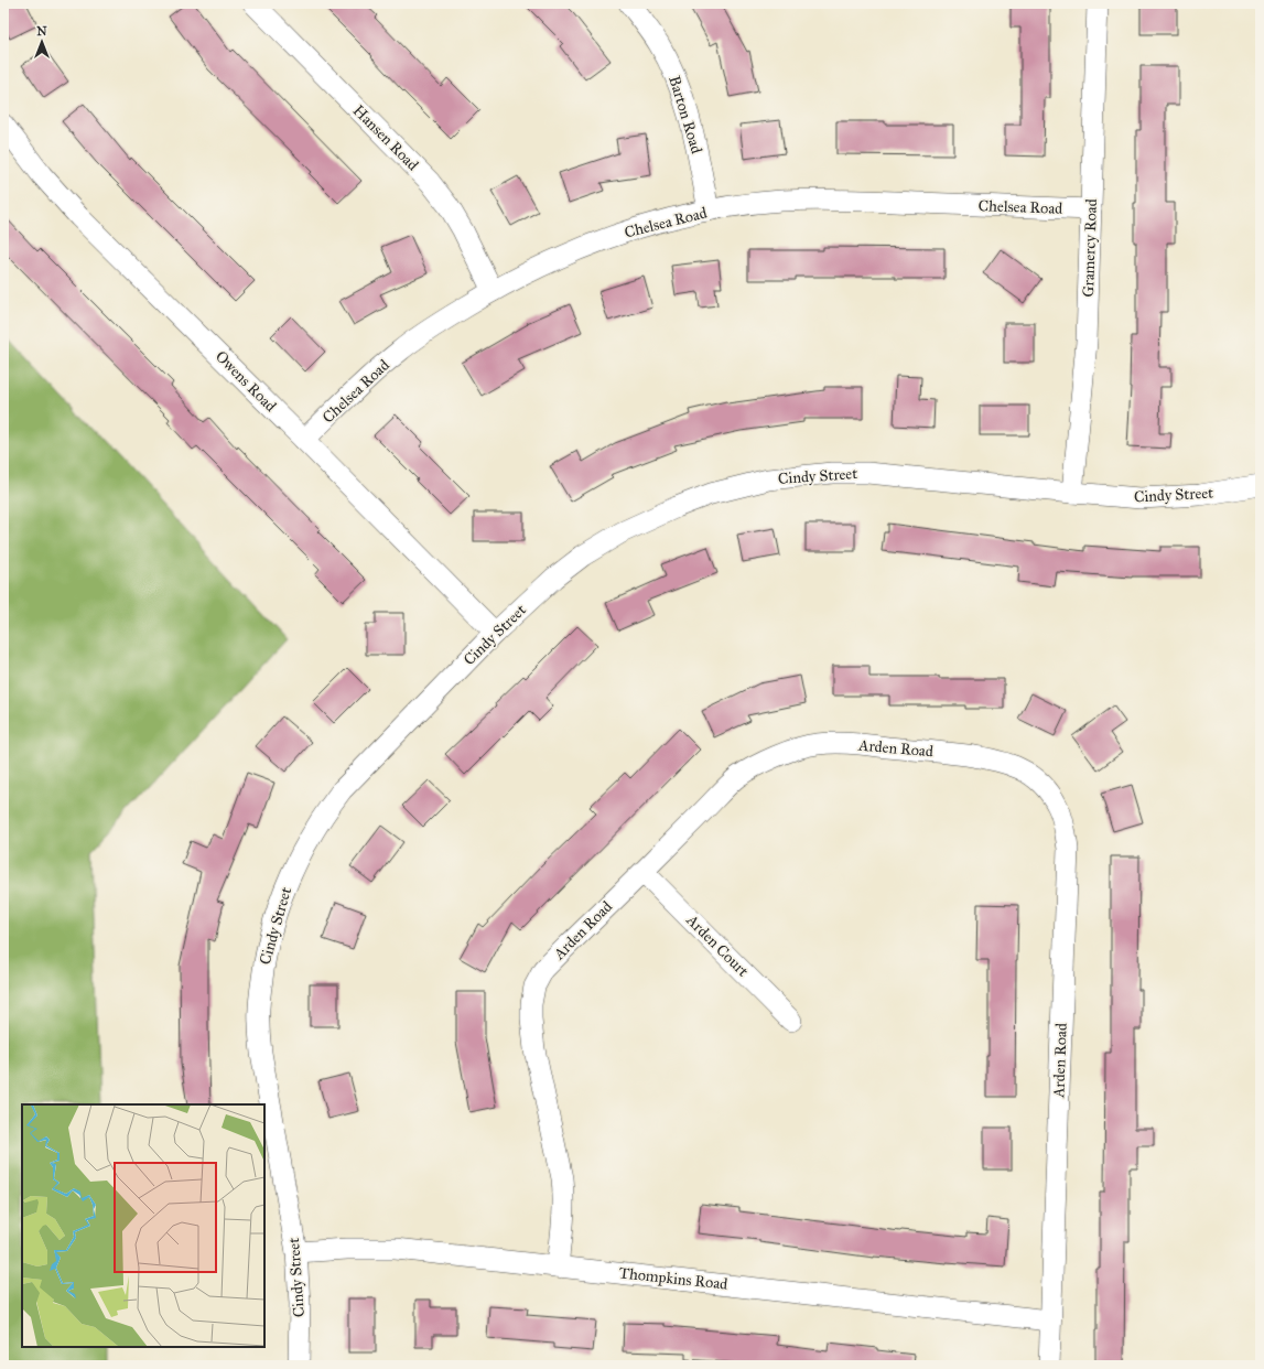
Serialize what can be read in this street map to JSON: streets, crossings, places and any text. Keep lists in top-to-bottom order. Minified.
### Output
{"streets":{"street":["Barton Road","Hansen Road","Chelsea Road","Gramercy Road","Owens Road","Cindy Street","Arden Road","Arden Court","Thompkins Road"]},"crossings":[["Barton Road","Chelsea Road"],["Hansen Road","Chelsea Road"],["Chelsea Road","Gramercy Road"],["Chelsea Road","Owens Road"],["Gramercy Road","Cindy Street"],["Owens Road","Cindy Street"],["Cindy Street","Thompkins Road"],["Arden Road","Arden Court"],["Arden Road","Thompkins Road"]],"north":"top"}
